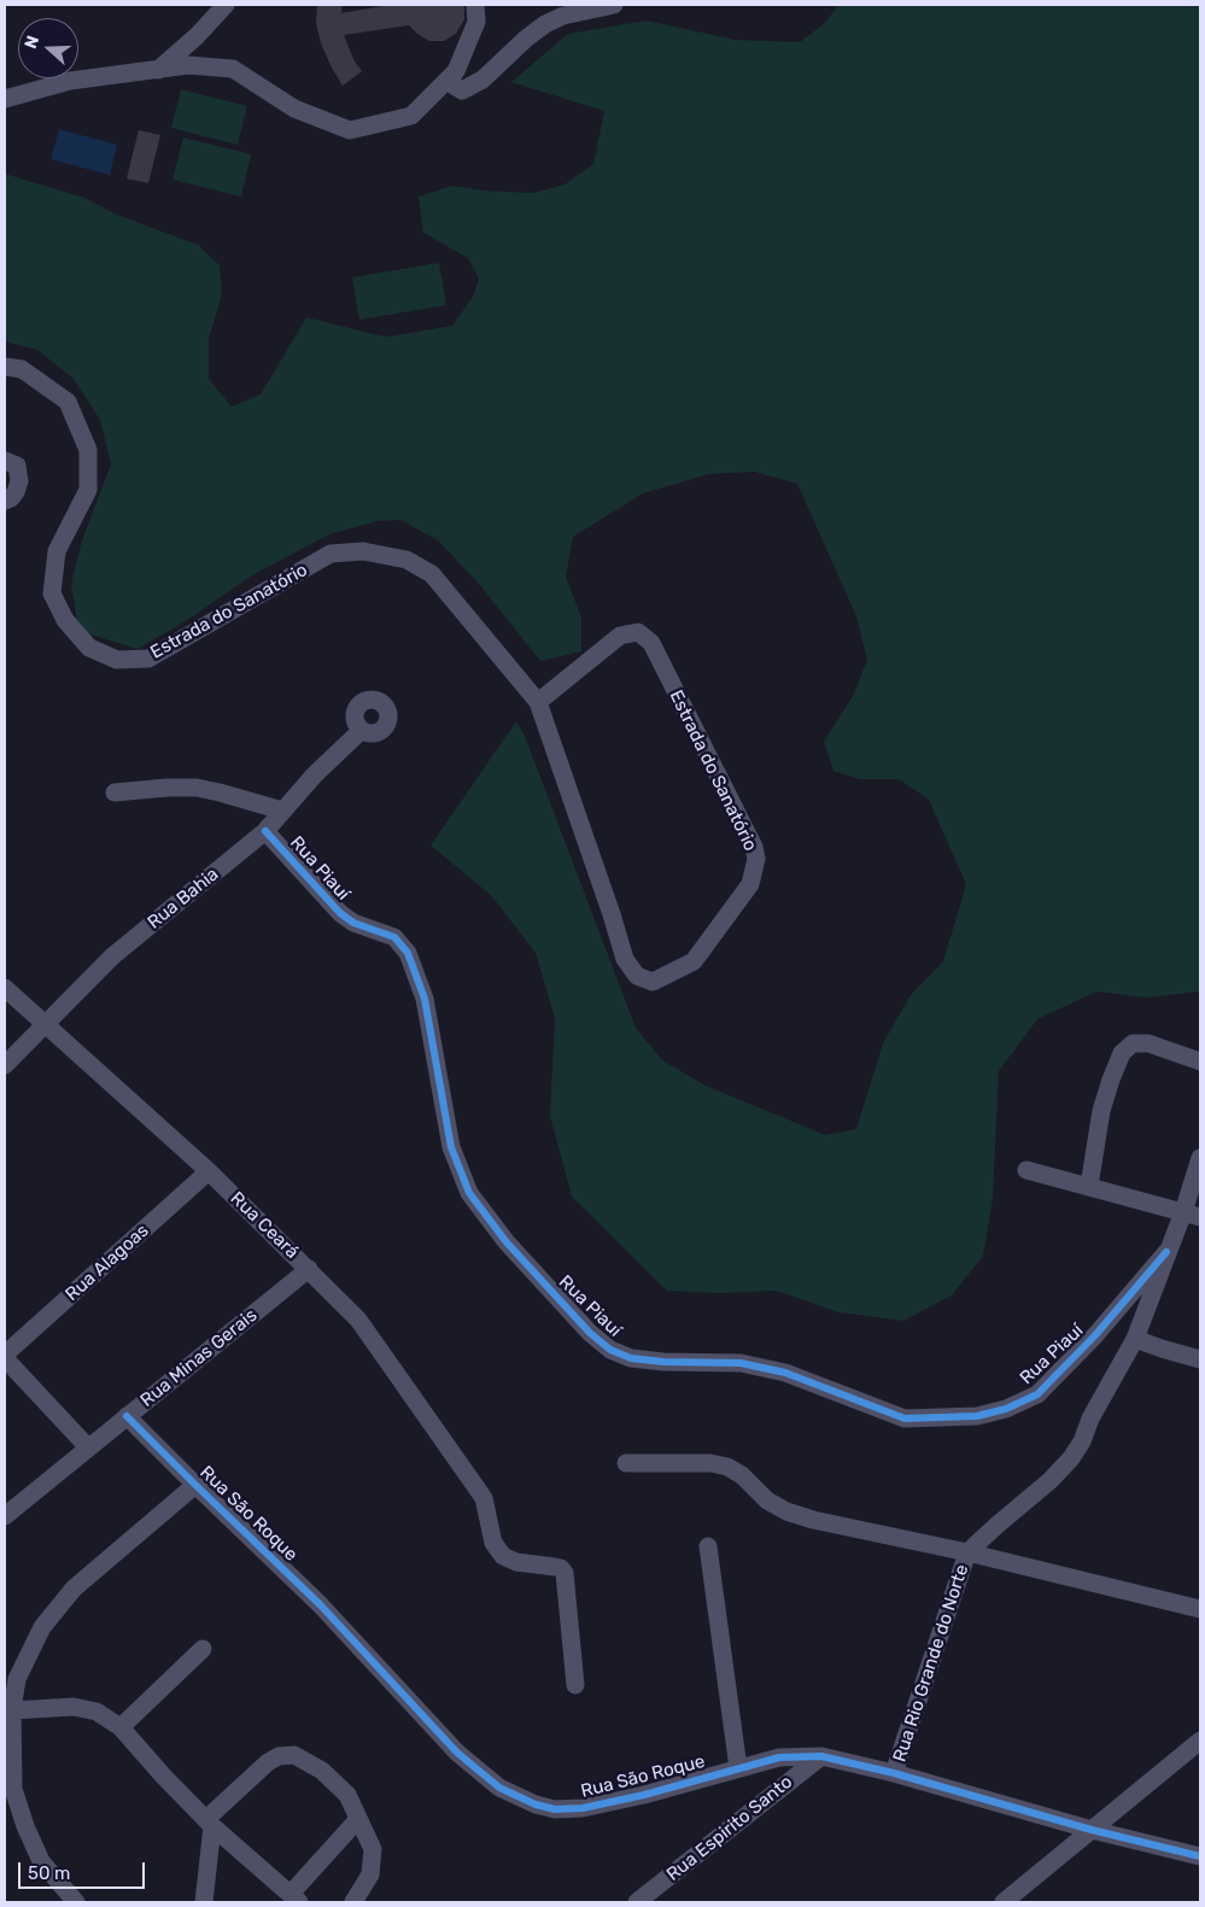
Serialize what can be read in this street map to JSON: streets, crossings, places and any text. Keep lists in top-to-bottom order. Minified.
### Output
{"streets":{"street":["Estrada do Sanatório","Rua Piauí","Rua Bahia","Rua Ceará","Rua Alagoas","Rua Minas Gerais","Rua São Roque","Rua Rio Grande do Norte","Rua Espirito Santo"]},"crossings":[["Rua Piauí","Rua Bahia"],["Rua Piauí","Rua Rio Grande do Norte"],["Rua Bahia","Rua Ceará"],["Rua Ceará","Rua Alagoas"],["Rua Ceará","Rua Minas Gerais"],["Rua Minas Gerais","Rua São Roque"],["Rua São Roque","Rua Rio Grande do Norte"],["Rua São Roque","Rua Espirito Santo"]],"scale_bar":"50 m","north":"left"}
